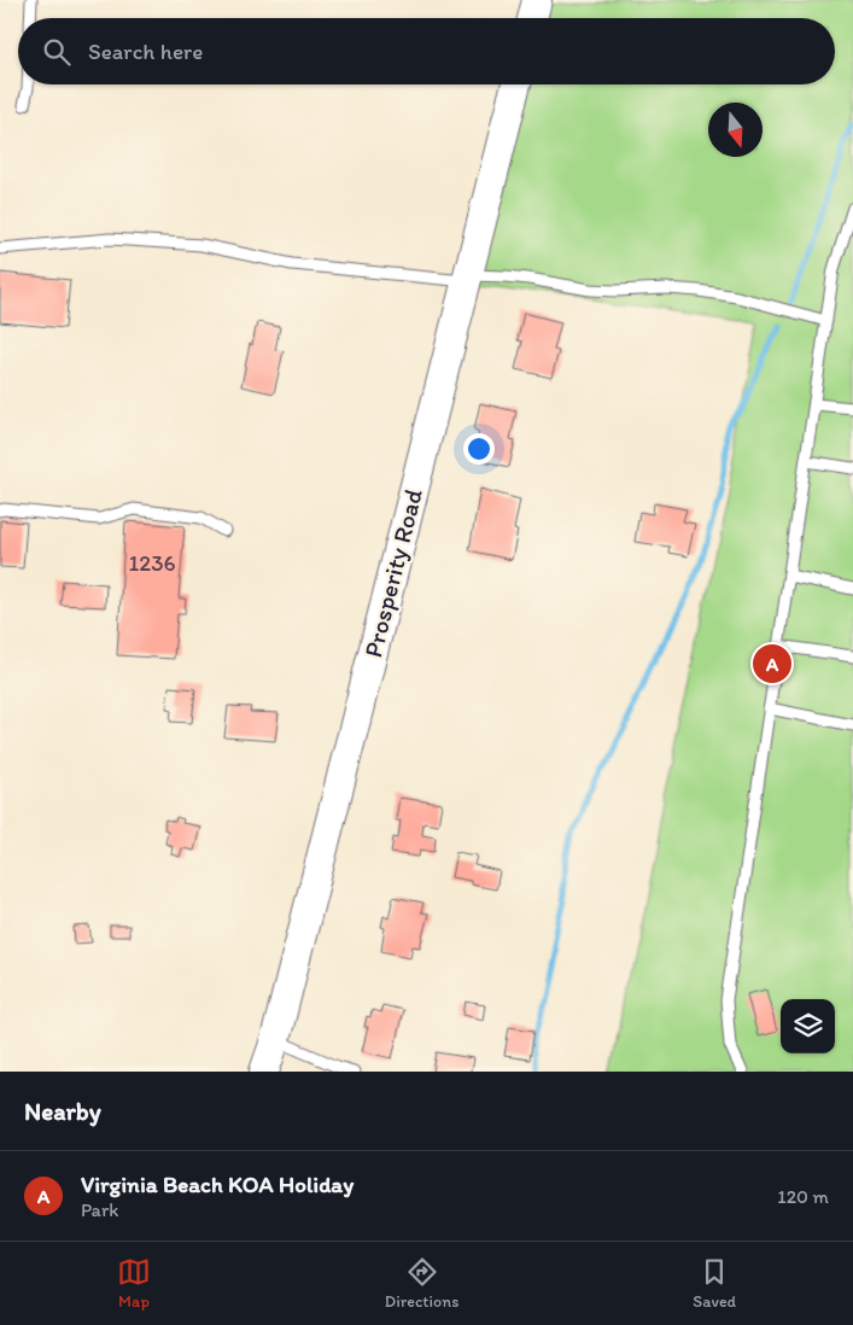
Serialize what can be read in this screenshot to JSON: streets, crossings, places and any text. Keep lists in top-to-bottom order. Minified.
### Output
{"streets":{"street":["Prosperity Road"]},"house_numbers":["1236"],"north":"bottom","page":{"search":"Search here","pins":"A","heading":"Nearby","list":[{"mark":"A","name":"Virginia Beach KOA Holiday","note":"Park","value":"120 m"}],"nav":["Map","Directions","Saved"]}}
